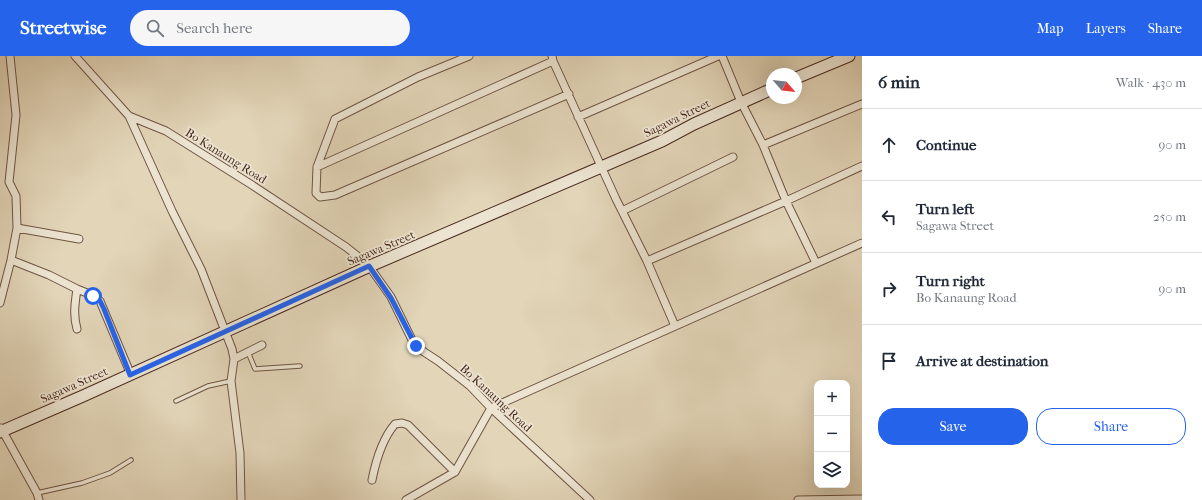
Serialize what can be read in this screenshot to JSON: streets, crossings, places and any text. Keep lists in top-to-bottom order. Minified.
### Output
{"streets":{"street":["Sagawa Street","Bo Kanaung Road"]},"crossings":[["Sagawa Street","Bo Kanaung Road"]],"north":"bottom right","page":{"header":"Streetwise","search":"Search here","nav":["Map","Layers","Share"],"heading":["6 min","Walk · 430 m"],"list":[["Continue","90 m"],["Turn left","Sagawa Street","250 m"],["Turn right","Bo Kanaung Road","90 m"],"Arrive at destination"],"map_buttons":["+","−"],"buttons":["Save","Share"]}}
